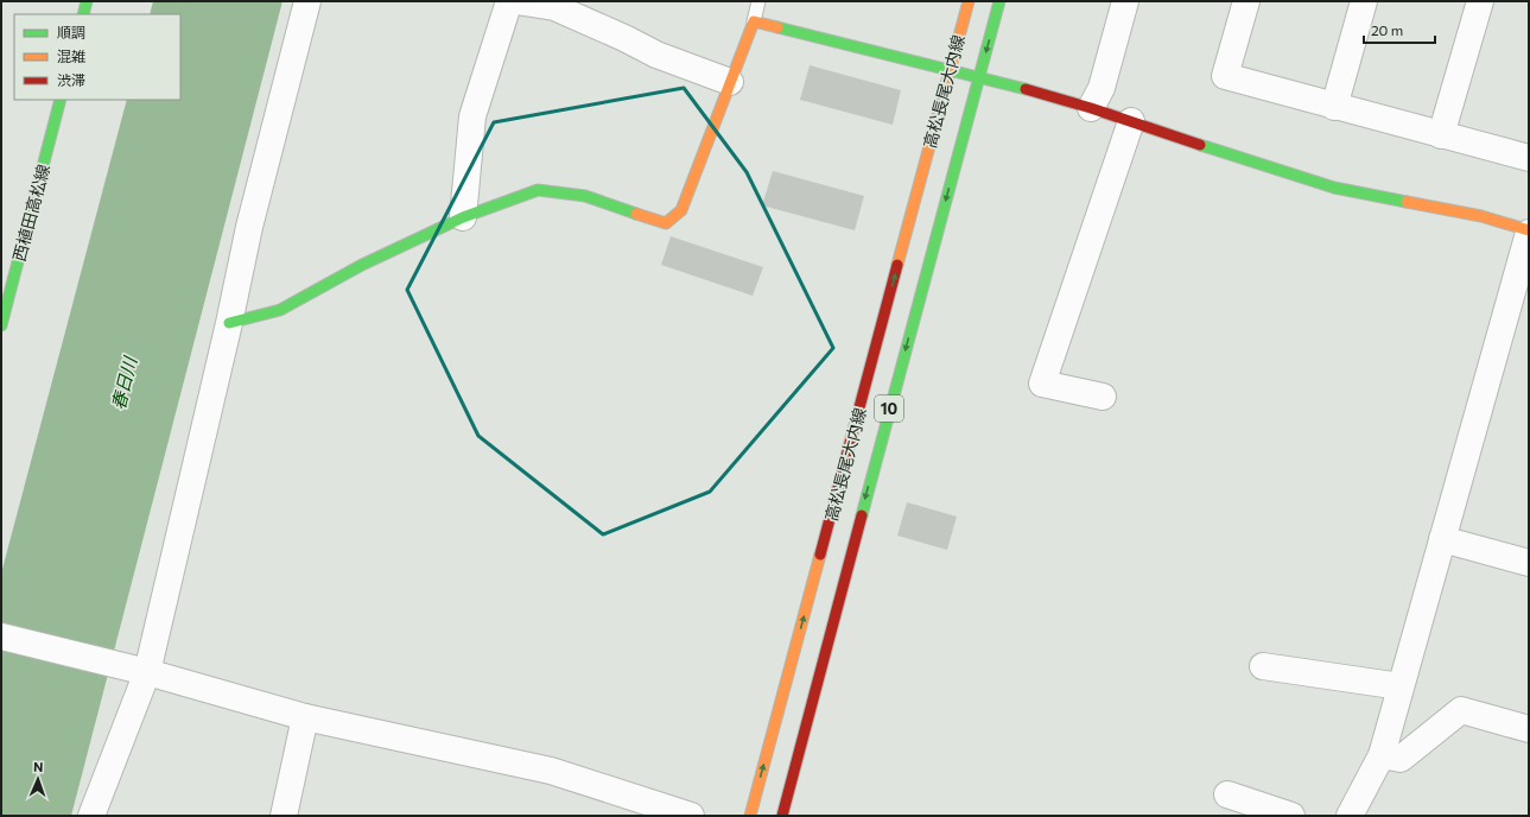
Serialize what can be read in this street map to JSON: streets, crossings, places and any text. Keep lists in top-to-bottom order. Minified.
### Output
{"streets":{"main road":["高松長尾大内線","西植田高松線","10"]},"water":["春日川"],"legend":["順調","混雑","渋滞"],"scale_bar":"20 m","north":"top"}
